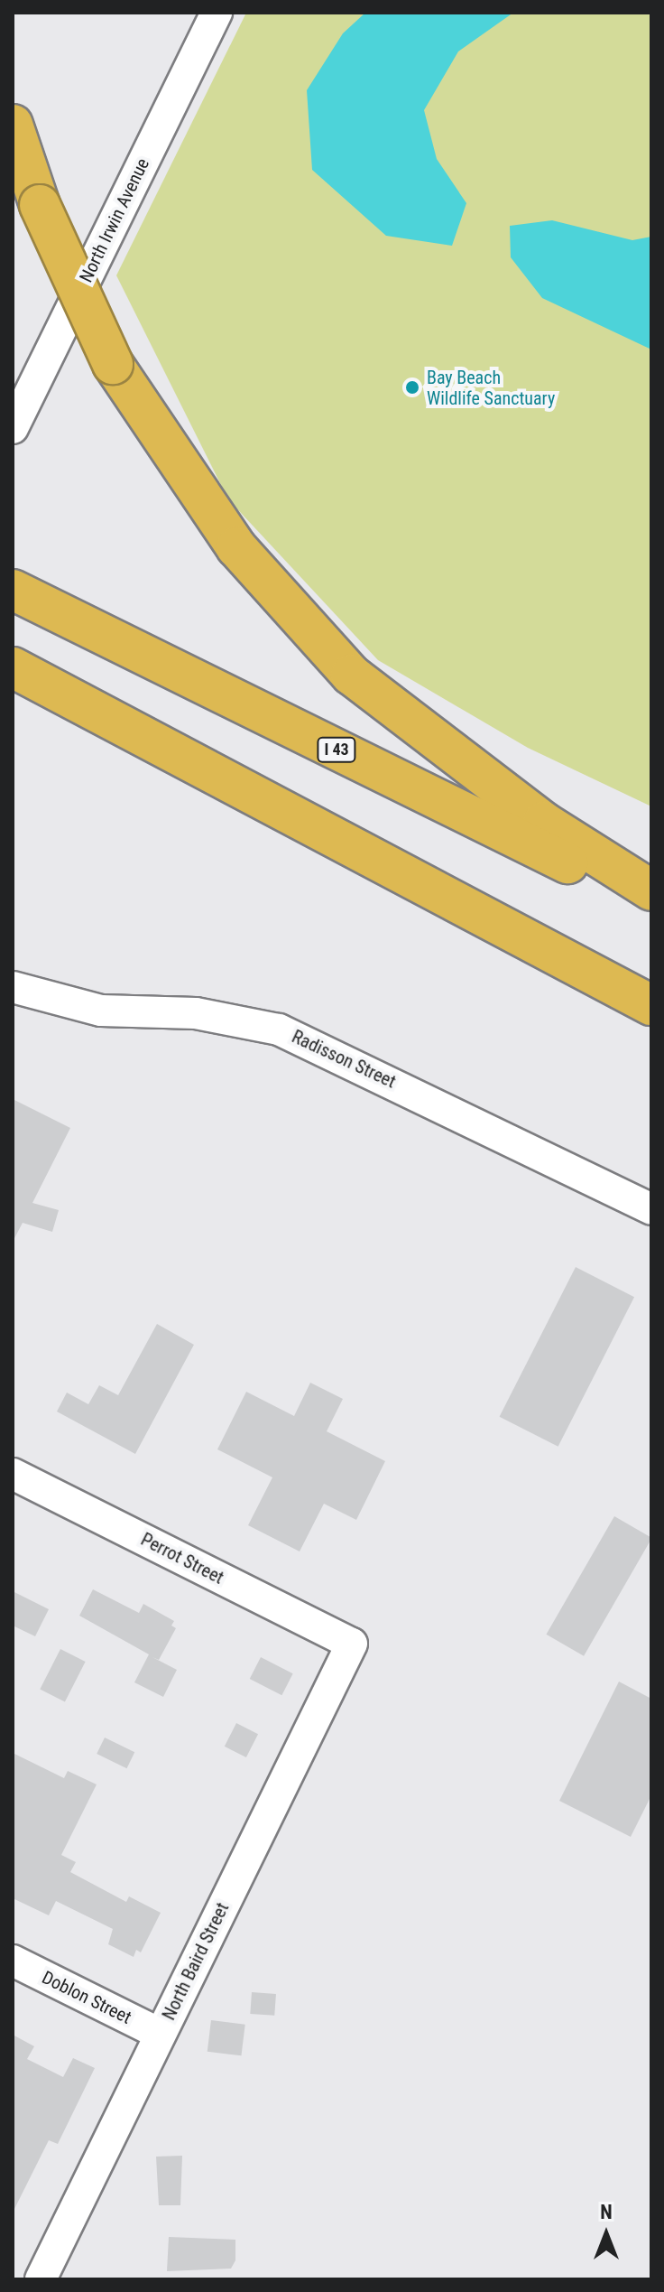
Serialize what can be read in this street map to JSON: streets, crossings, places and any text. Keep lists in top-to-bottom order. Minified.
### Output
{"streets":{"highway":["I 43"],"street":["North Irwin Avenue","Radisson Street","Perrot Street","North Baird Street","Doblon Street"]},"crossings":[["Perrot Street","North Baird Street"],["North Baird Street","Doblon Street"]],"places":["Bay Beach Wildlife Sanctuary"],"north":"top"}
